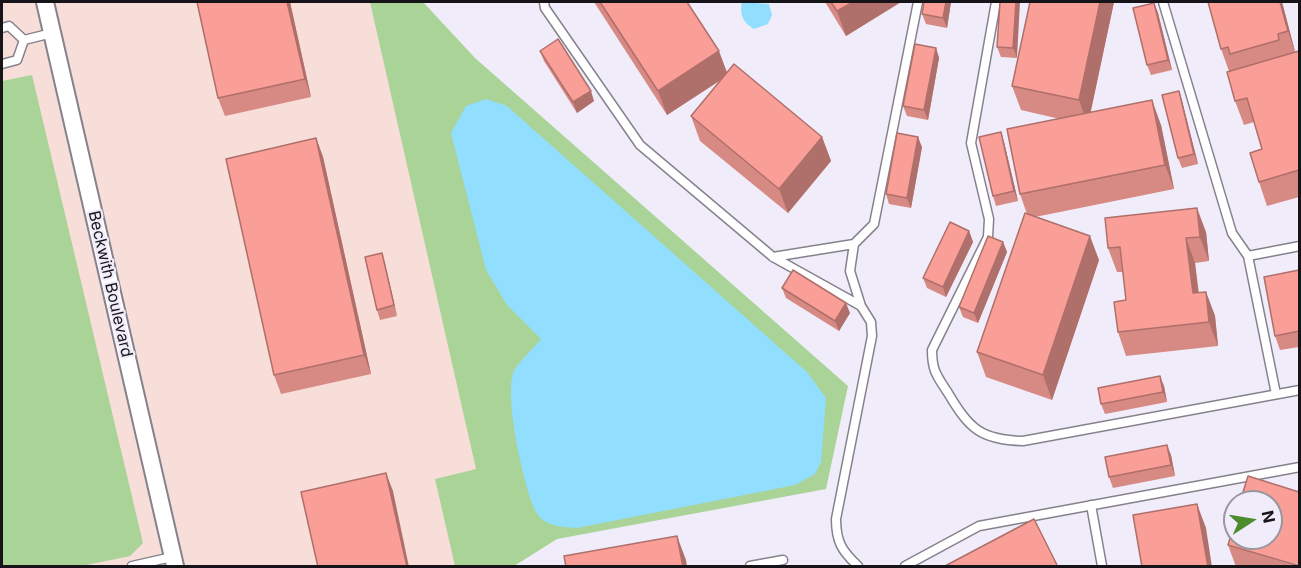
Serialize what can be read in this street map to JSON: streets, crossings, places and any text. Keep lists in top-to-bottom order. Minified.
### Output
{"streets":{"street":["Beckwith Boulevard"]},"north":"right"}
